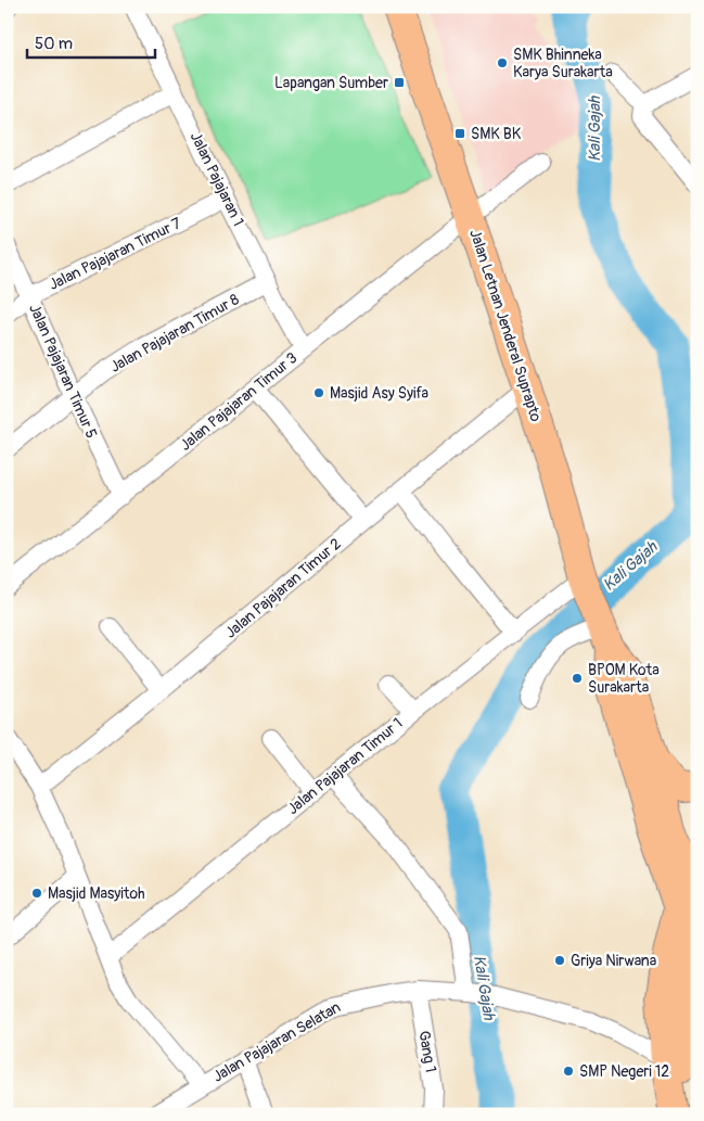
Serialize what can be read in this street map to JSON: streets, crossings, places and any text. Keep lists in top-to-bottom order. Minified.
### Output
{"streets":{"highway":["Jalan Letnan Jenderal Suprapto"],"street":["Jalan Pajajaran 1","Jalan Pajajaran Timur 7","Jalan Pajajaran Timur 8","Jalan Pajajaran Timur 5","Jalan Pajajaran Timur 3","Jalan Pajajaran Timur 2","Jalan Pajajaran Timur 1","Jalan Pajajaran Selatan","Gang 1"]},"crossings":[["Jalan Pajajaran 1","Jalan Pajajaran Timur 7"],["Jalan Pajajaran 1","Jalan Pajajaran Timur 8"],["Jalan Pajajaran 1","Jalan Pajajaran Timur 3"],["Jalan Pajajaran Timur 7","Jalan Pajajaran Timur 5"],["Jalan Letnan Jenderal Suprapto","Jalan Pajajaran Timur 3"],["Jalan Letnan Jenderal Suprapto","Jalan Pajajaran Timur 2"],["Jalan Letnan Jenderal Suprapto","Jalan Pajajaran Timur 1"],["Jalan Pajajaran Timur 8","Jalan Pajajaran Timur 5"],["Jalan Pajajaran Timur 5","Jalan Pajajaran Timur 3"],["Jalan Pajajaran Selatan","Gang 1"]],"water":["Kali Gajah"],"places":{"other":["SMK Bhinneka Karya Surakarta","Masjid Asy Syifa","BPOM Kota Surakarta","Masjid Masyitoh","Griya Nirwana","SMP Negeri 12"],"transit":["Lapangan Sumber","SMK BK"]},"scale_bar":"50 m"}
